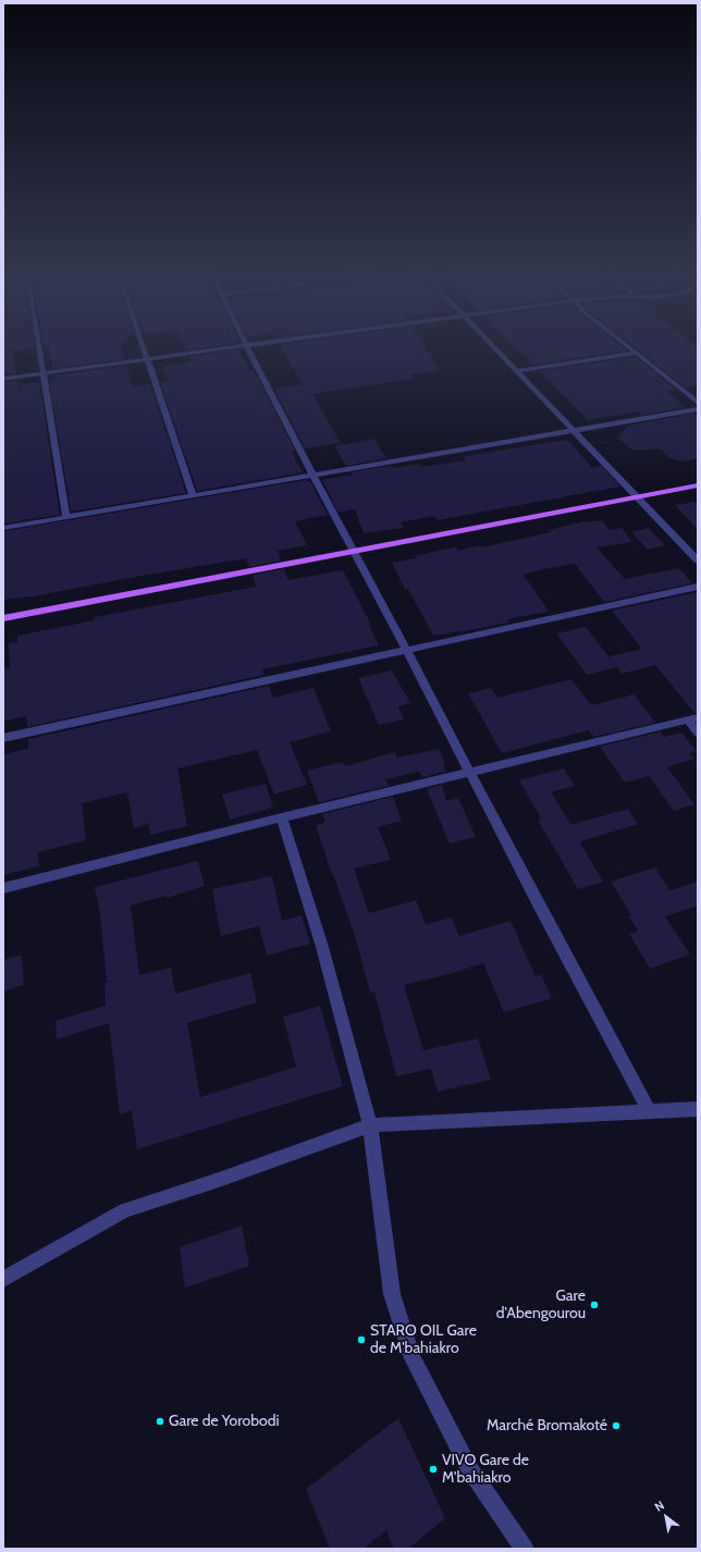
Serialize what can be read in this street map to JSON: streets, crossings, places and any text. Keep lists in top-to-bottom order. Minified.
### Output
{"places":["Gare d'Abengourou","STARO OIL Gare de M'bahiakro","Gare de Yorobodi","Marché Bromakoté","VIVO Gare de M'bahiakro"],"north":"top left"}
